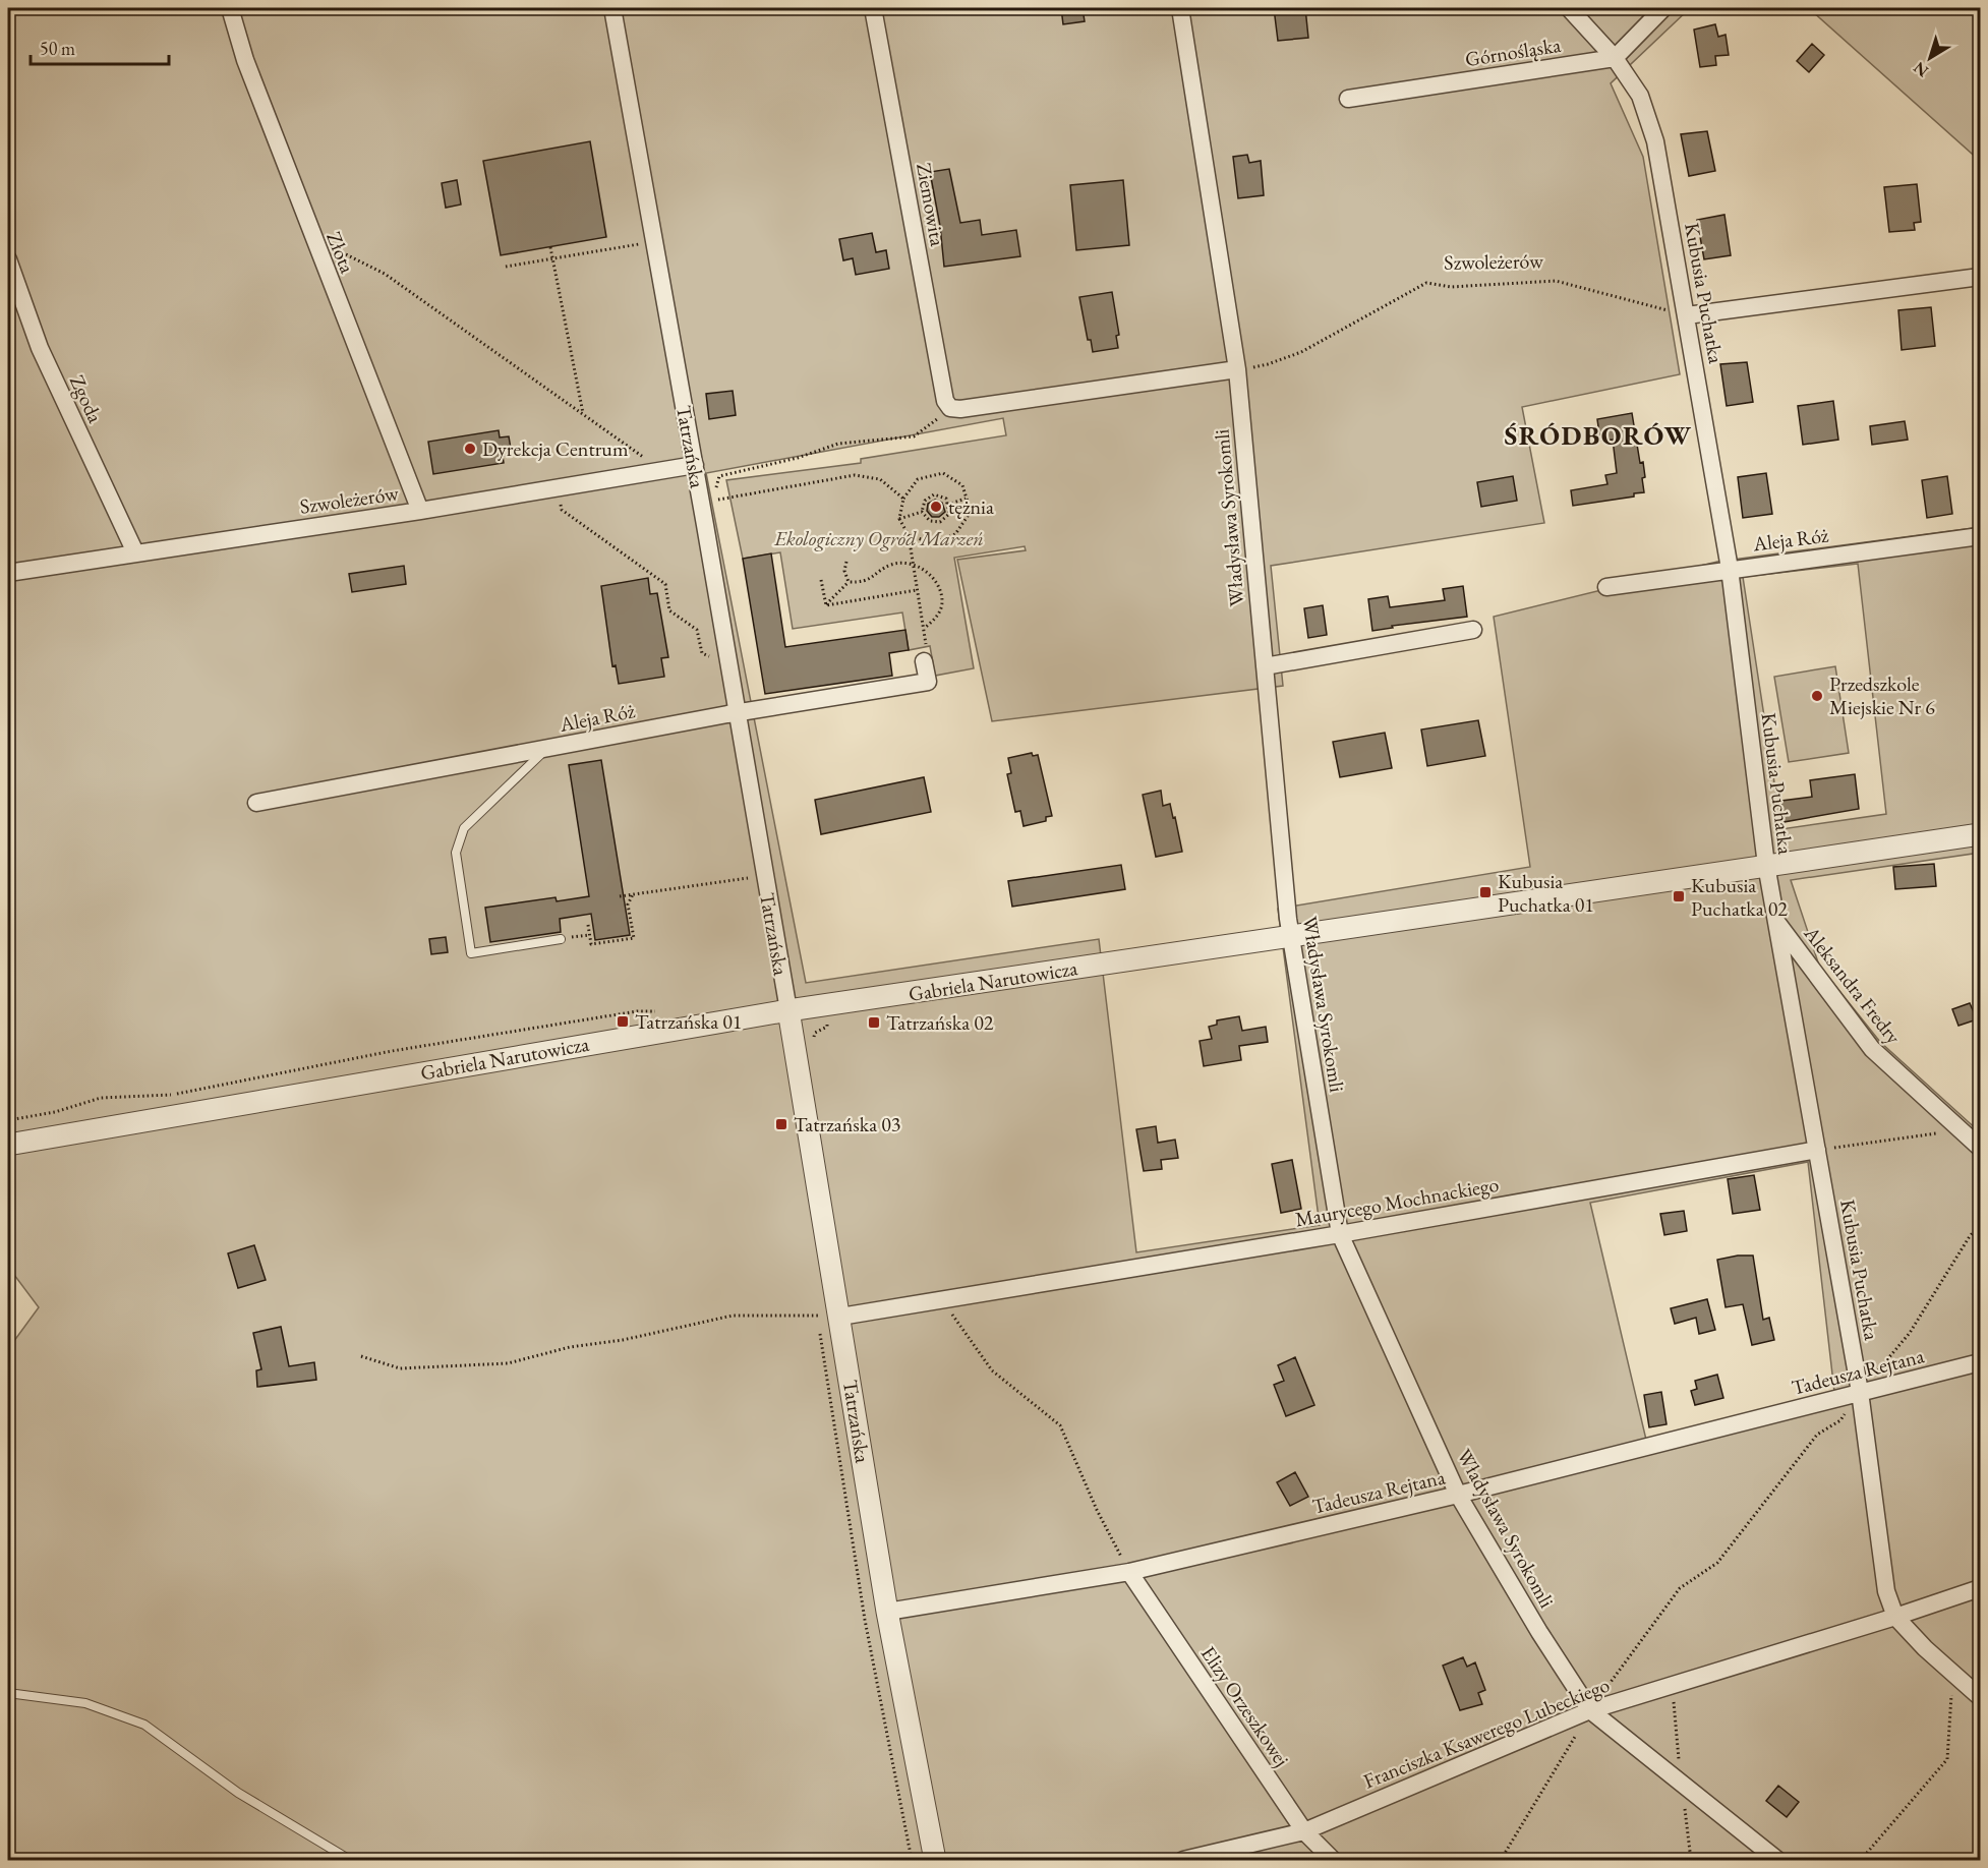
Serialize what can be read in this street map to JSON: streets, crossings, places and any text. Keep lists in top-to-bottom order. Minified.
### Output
{"streets":{"street":["Górnośląska","Ziemowita","Złota","Szwoleżerów","Kubusia Puchatka","Zgoda","Tatrzańska","Władysława Syrokomli","Aleja Róż","Gabriela Narutowicza","Aleksandra Fredry","Maurycego Mochnackiego","Tadeusza Rejtana","Elizy Orzeszkowej","Franciszka Ksawerego Lubeckiego"]},"crossings":[["Górnośląska","Kubusia Puchatka"],["Złota","Szwoleżerów"],["Szwoleżerów","Kubusia Puchatka"],["Szwoleżerów","Zgoda"],["Szwoleżerów","Tatrzańska"],["Szwoleżerów","Władysława Syrokomli"],["Kubusia Puchatka","Aleja Róż"],["Kubusia Puchatka","Gabriela Narutowicza"],["Kubusia Puchatka","Aleksandra Fredry"],["Kubusia Puchatka","Maurycego Mochnackiego"],["Kubusia Puchatka","Tadeusza Rejtana"],["Kubusia Puchatka","Franciszka Ksawerego Lubeckiego"],["Tatrzańska","Aleja Róż"],["Tatrzańska","Gabriela Narutowicza"],["Tatrzańska","Maurycego Mochnackiego"],["Tatrzańska","Tadeusza Rejtana"],["Władysława Syrokomli","Gabriela Narutowicza"],["Władysława Syrokomli","Maurycego Mochnackiego"],["Władysława Syrokomli","Tadeusza Rejtana"],["Władysława Syrokomli","Franciszka Ksawerego Lubeckiego"],["Tadeusza Rejtana","Elizy Orzeszkowej"],["Elizy Orzeszkowej","Franciszka Ksawerego Lubeckiego"]],"districts":["ŚRÓDBORÓW"],"parks":["Ekologiczny Ogród Marzeń"],"places":{"other":["Dyrekcja Centrum","tężnia","Przedszkole Miejskie Nr 6"],"transit":["Kubusia Puchatka 01","Kubusia Puchatka 02","Tatrzańska 01","Tatrzańska 02","Tatrzańska 03"]},"scale_bar":"50 m","north":"bottom left"}
